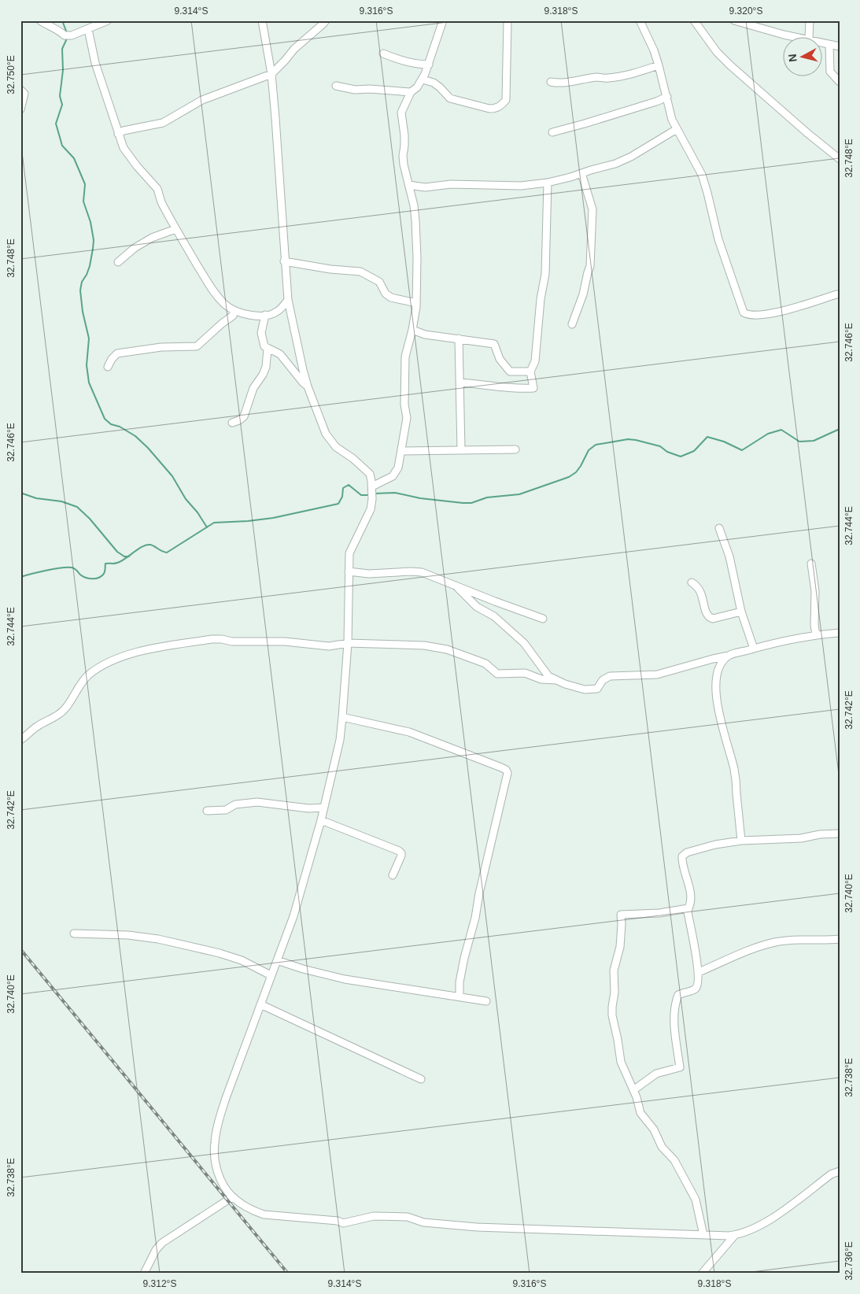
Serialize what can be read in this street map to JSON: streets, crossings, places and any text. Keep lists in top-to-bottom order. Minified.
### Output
{"north":"left","coordinates":["9.314°S","9.316°S","9.318°S","9.320°S","32.750°E","32.748°E","32.746°E","32.744°E","32.742°E","32.740°E","32.738°E","32.736°E","9.312°S"]}
